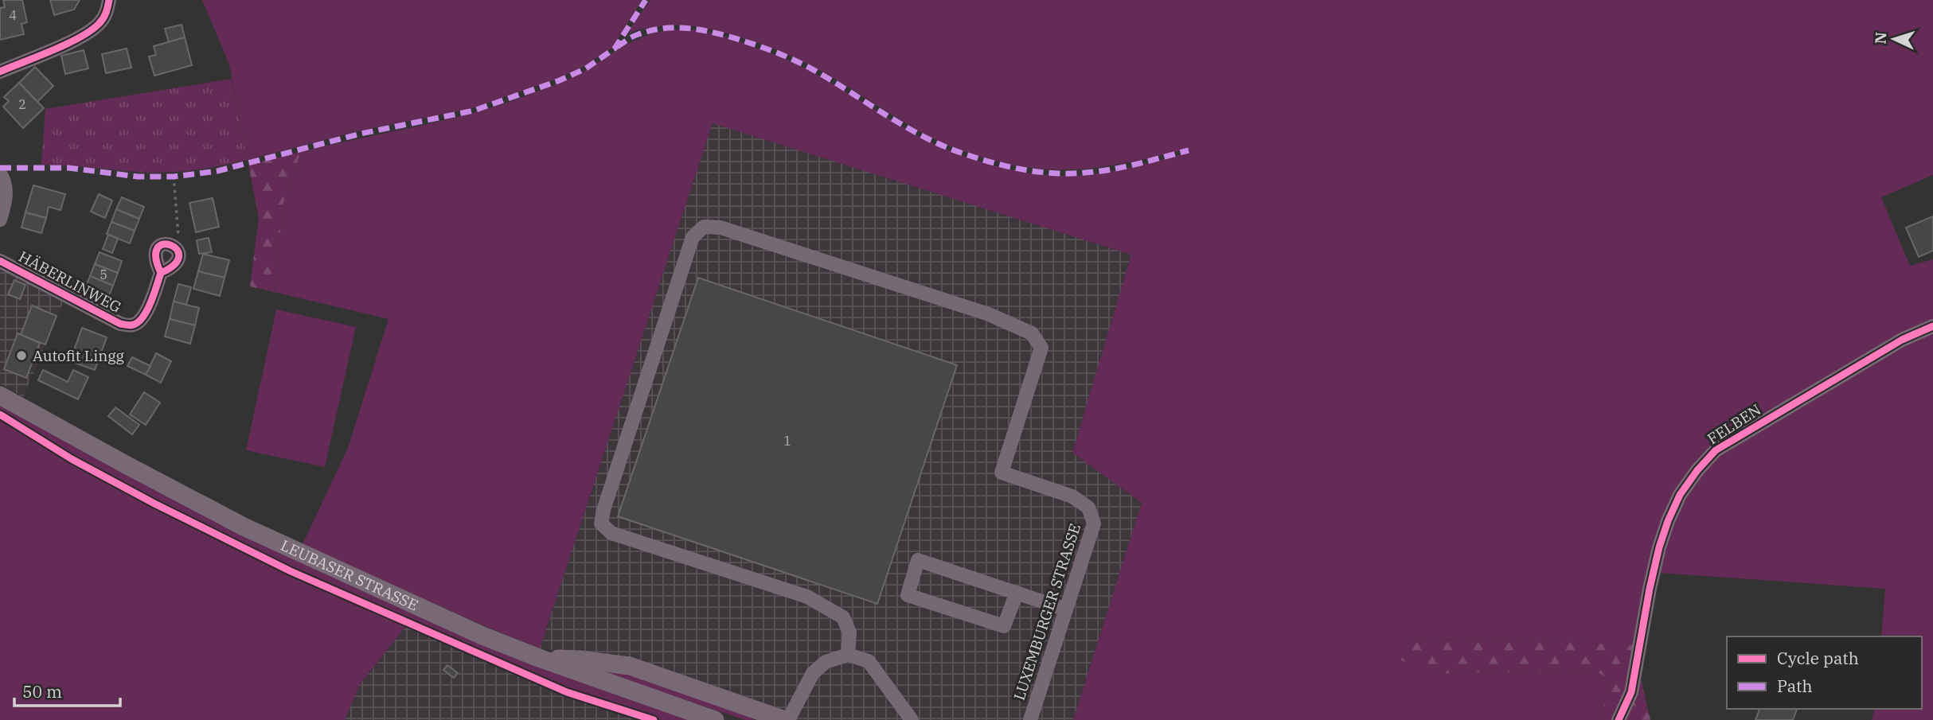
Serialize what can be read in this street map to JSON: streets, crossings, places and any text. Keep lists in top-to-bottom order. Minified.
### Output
{"streets":{"main road":["LEUBASER STRASSE"],"street":["HÄBERLINWEG","FELBEN","LUXEMBURGER STRASSE"]},"places":["Autofit Lingg"],"house_numbers":["4","2","5","1"],"legend":["Cycle path","Path"],"scale_bar":"50 m","north":"left"}
